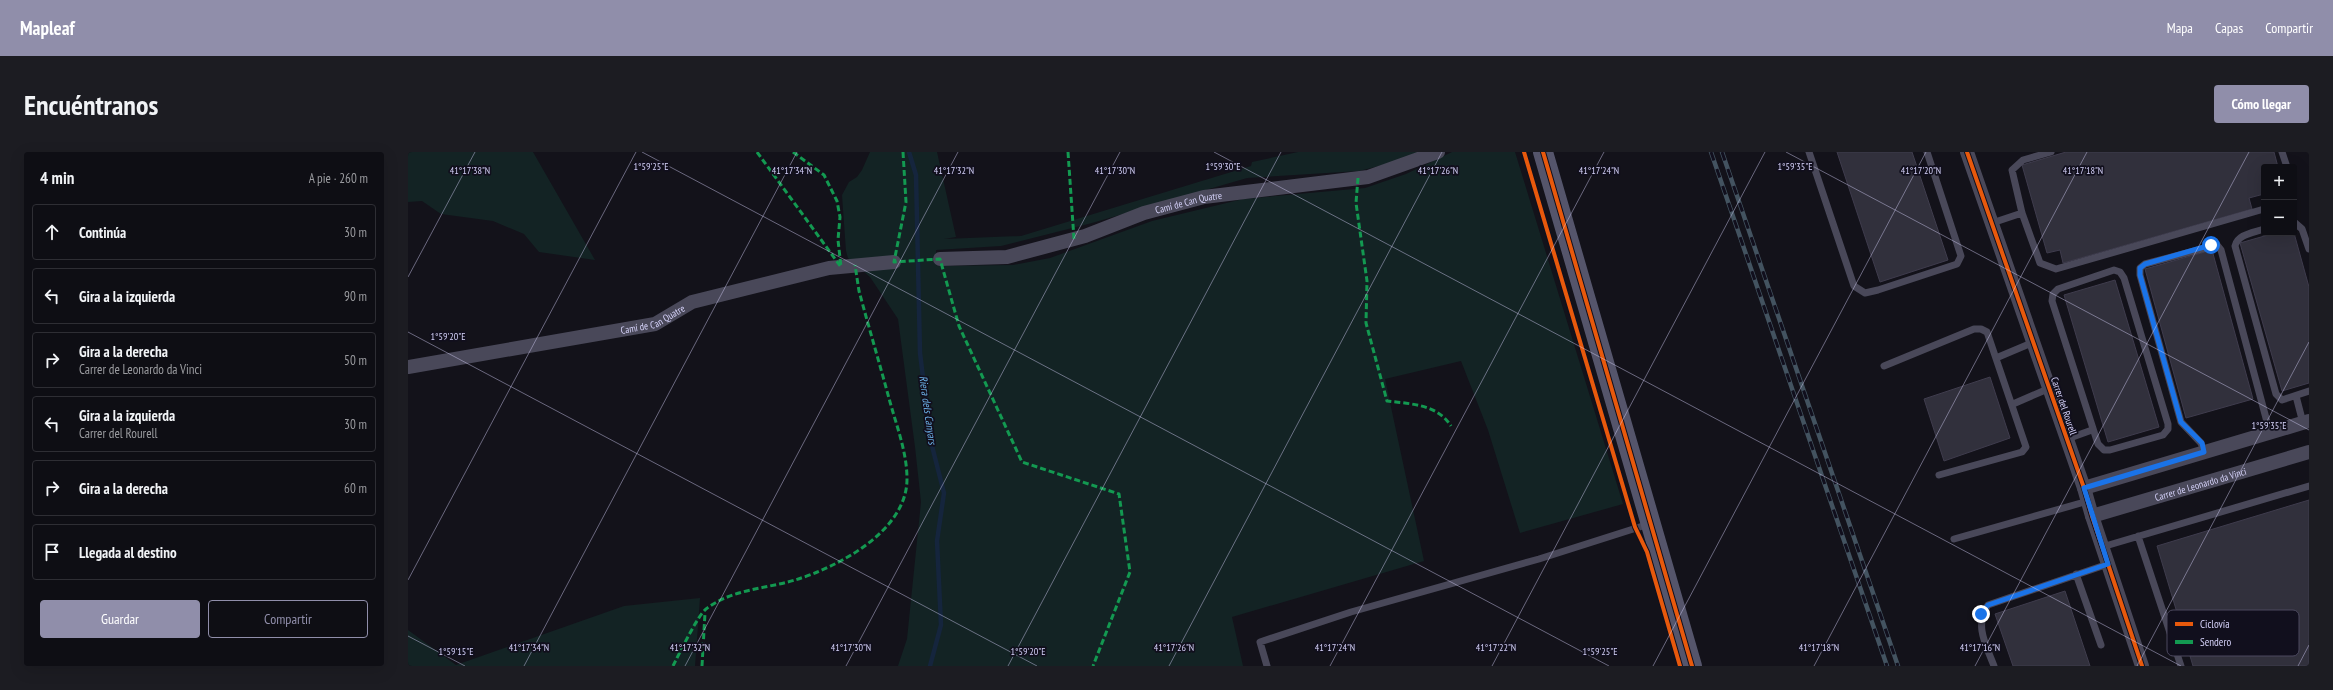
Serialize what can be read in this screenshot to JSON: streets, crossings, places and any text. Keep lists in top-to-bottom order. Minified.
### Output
{"streets":{"street":["Camí de Can Quatre","Carrer del Rourell","Carrer de Leonardo da Vinci"]},"crossings":[["Carrer del Rourell","Carrer de Leonardo da Vinci"]],"water":["Riera dels Canyars"],"legend":["Ciclovía","Sendero"],"page":{"header":"Mapleaf","nav":["Mapa","Capas","Compartir"],"buttons":["Cómo llegar",["Guardar","Compartir"]],"title":"Encuéntranos","heading":["4 min","A pie · 260 m"],"map_buttons":["+","−"],"list":[["Continúa","30 m"],["Gira a la izquierda","90 m"],["Gira a la derecha","Carrer de Leonardo da Vinci","50 m"],["Gira a la izquierda","Carrer del Rourell","30 m"],["Gira a la derecha","60 m"],"Llegada al destino"]},"coordinates":["1°59'30\"E","1°59'25\"E","1°59'35\"E","41°17'38\"N","41°17'34\"N","41°17'32\"N","41°17'30\"N","41°17'26\"N","41°17'24\"N","41°17'20\"N","41°17'18\"N","1°59'20\"E","41°17'22\"N","41°17'16\"N","1°59'15\"E"]}
